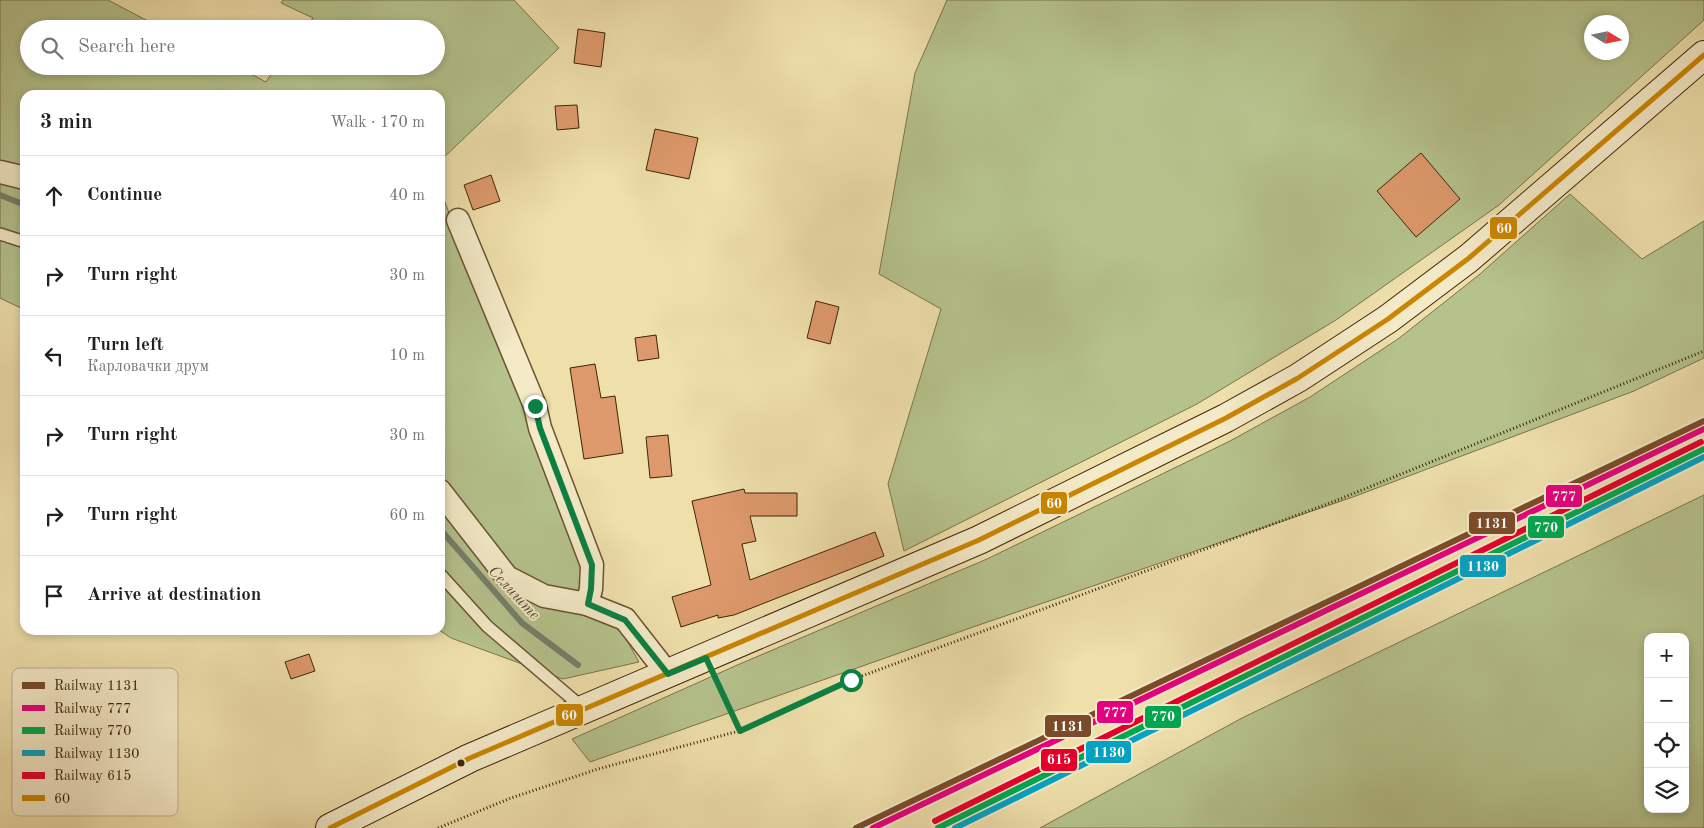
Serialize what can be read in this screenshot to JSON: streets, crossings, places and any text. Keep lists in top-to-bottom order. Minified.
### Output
{"water":["Селиште"],"lines":["transit line 60","rail line 1131","rail line 777","rail line 615","rail line 770","rail line 1130"],"legend":["Railway 1131","Railway 777","Railway 770","Railway 1130","Railway 615","60"],"north":"right","page":{"search":"Search here","heading":["3 min","Walk · 170 m"],"list":[["Continue","40 m"],["Turn right","30 m"],["Turn left","Карловачки друм","10 m"],["Turn right","30 m"],["Turn right","60 m"],"Arrive at destination"],"map_buttons":["+","−"]}}
